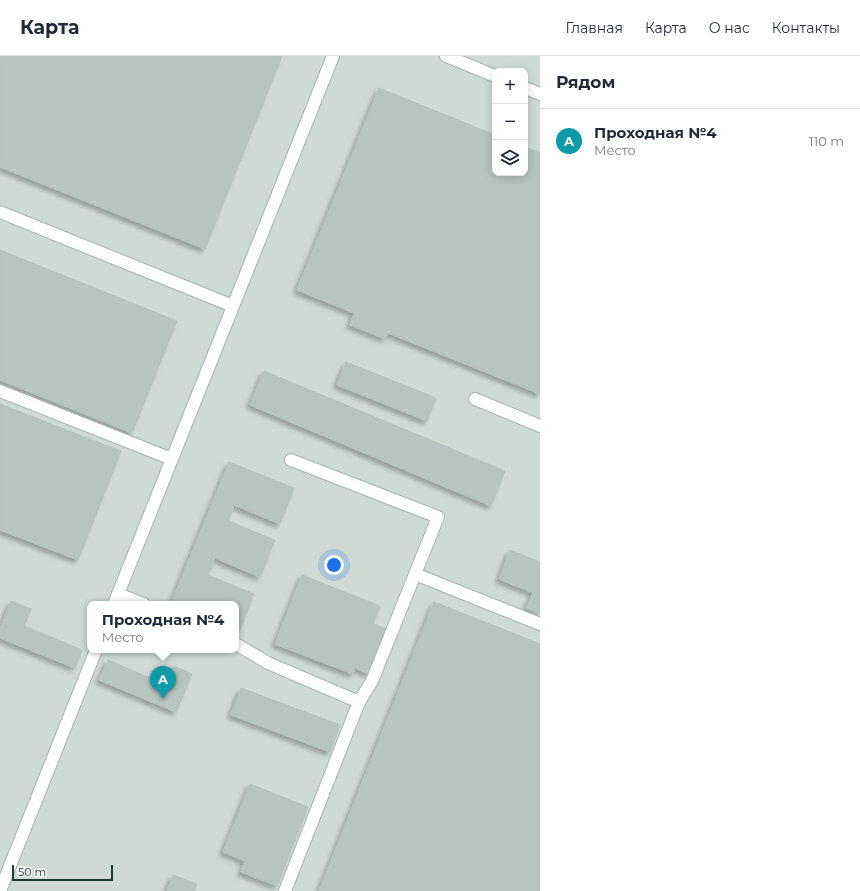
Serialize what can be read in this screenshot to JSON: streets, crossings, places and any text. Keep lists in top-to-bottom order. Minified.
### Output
{"scale_bar":"50 m","page":{"header":"Карта","nav":["Главная","Карта","О нас","Контакты"],"heading":"Рядом","map_buttons":["+","−"],"list":[{"mark":"A","name":"Проходная №4","note":"Место","value":"110 m"}],"popup":["Проходная №4","Место"],"pins":"A","scale":"50 m"}}
